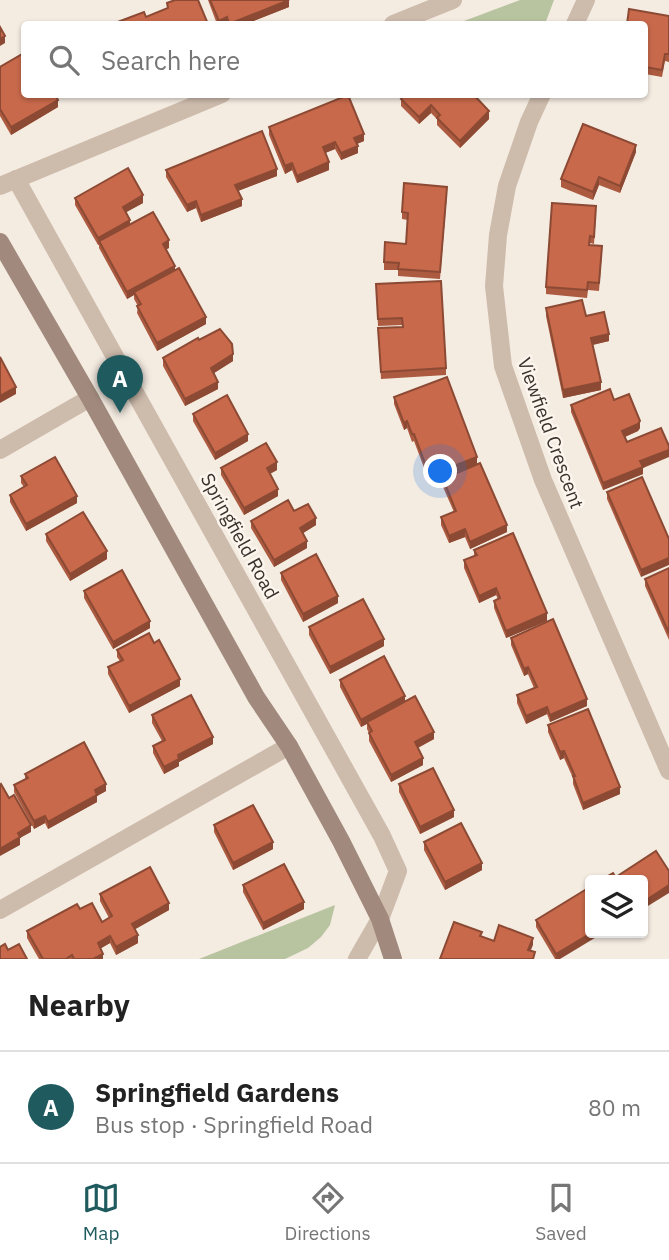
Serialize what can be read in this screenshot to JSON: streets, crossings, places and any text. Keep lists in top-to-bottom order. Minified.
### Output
{"streets":{"street":["Viewfield Crescent","Springfield Road"]},"page":{"search":"Search here","pins":"A","heading":"Nearby","list":[{"mark":"A","name":"Springfield Gardens","note":"Bus stop · Springfield Road","value":"80 m"}],"nav":["Map","Directions","Saved"]}}
